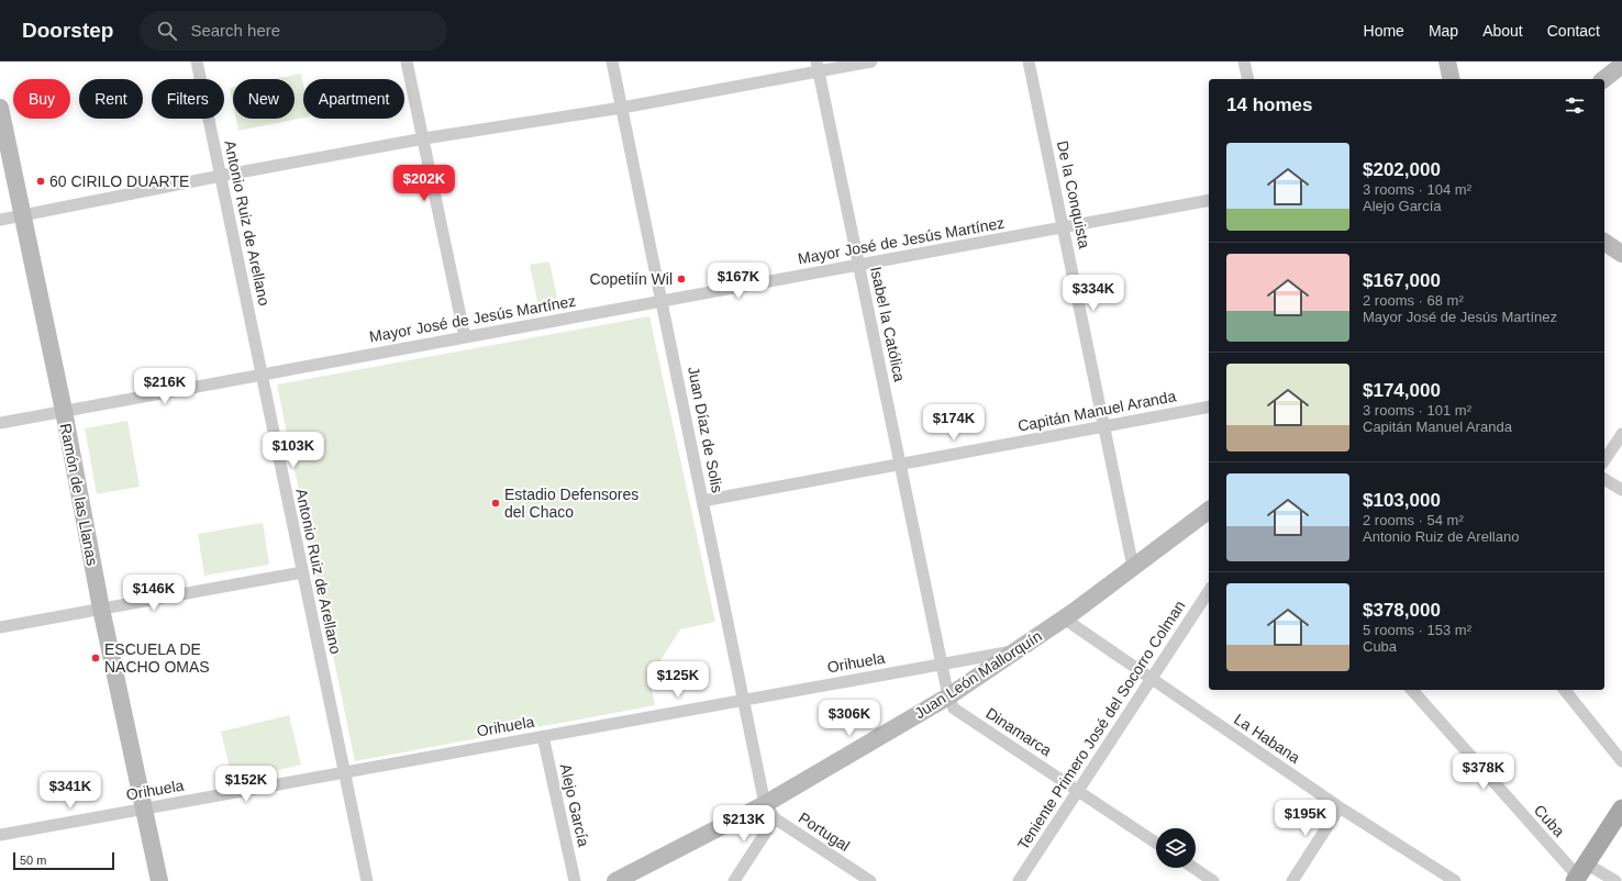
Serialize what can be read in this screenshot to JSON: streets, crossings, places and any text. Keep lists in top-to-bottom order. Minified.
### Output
{"streets":{"street":["De la Conquista","Antonio Ruiz de Arellano","Mayor José de Jesús Martínez","Isabel la Católica","Capitán Manuel Aranda","Juan Díaz de Solis","Ramón de las Llanas","Orihuela","Juan León Mallorquín","Teniente Primero José del Socorro Colman","Dinamarca","La Habana","Alejo García","Cuba","Portugal"]},"crossings":[["De la Conquista","Mayor José de Jesús Martínez"],["De la Conquista","Capitán Manuel Aranda"],["De la Conquista","Juan León Mallorquín"],["Antonio Ruiz de Arellano","Mayor José de Jesús Martínez"],["Antonio Ruiz de Arellano","Orihuela"],["Mayor José de Jesús Martínez","Isabel la Católica"],["Mayor José de Jesús Martínez","Juan Díaz de Solis"],["Mayor José de Jesús Martínez","Ramón de las Llanas"],["Isabel la Católica","Capitán Manuel Aranda"],["Isabel la Católica","Orihuela"],["Isabel la Católica","Juan León Mallorquín"],["Isabel la Católica","Dinamarca"],["Capitán Manuel Aranda","Juan Díaz de Solis"],["Juan Díaz de Solis","Orihuela"],["Juan Díaz de Solis","Juan León Mallorquín"],["Juan Díaz de Solis","Portugal"],["Ramón de las Llanas","Orihuela"],["Orihuela","Juan León Mallorquín"],["Orihuela","Alejo García"],["Juan León Mallorquín","Dinamarca"],["Juan León Mallorquín","La Habana"],["Juan León Mallorquín","Portugal"],["Teniente Primero José del Socorro Colman","Dinamarca"],["Teniente Primero José del Socorro Colman","La Habana"]],"places":["60 CIRILO DUARTE","Copetiín Wil","Estadio Defensores del Chaco","ESCUELA DE NACHO OMAS"],"scale_bar":"50 m","page":{"header":"Doorstep","search":"Search here","nav":["Home","Map","About","Contact"],"chip":["Buy","Rent","Filters","New","Apartment"],"heading":"14 homes","list":[{"name":"$202,000","note":"3 rooms · 104 m² · Alejo García"},{"name":"$167,000","note":"2 rooms · 68 m² · Mayor José de Jesús Martínez"},{"name":"$174,000","note":"3 rooms · 101 m² · Capitán Manuel Aranda"},{"name":"$103,000","note":"2 rooms · 54 m² · Antonio Ruiz de Arellano"},{"name":"$378,000","note":"5 rooms · 153 m² · Cuba"}],"price":["$202K","$167K","$334K","$216K","$174K","$103K","$146K","$125K","$306K","$378K","$152K","$341K","$195K","$213K"],"scale":"50 m"}}
